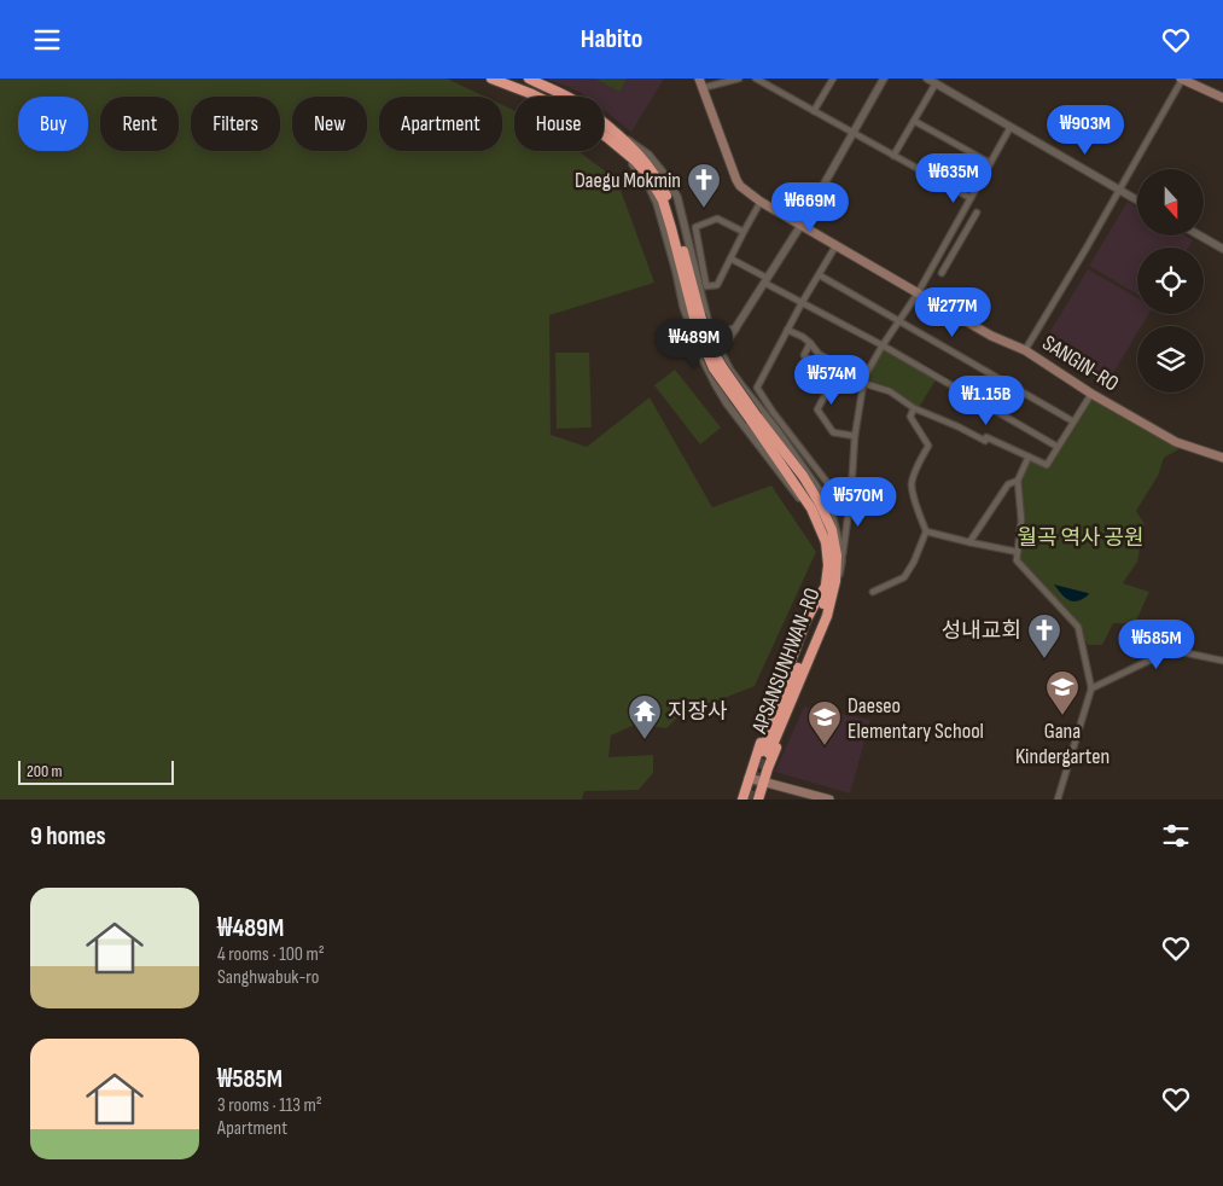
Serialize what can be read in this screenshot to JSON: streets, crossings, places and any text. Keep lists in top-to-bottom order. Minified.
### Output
{"streets":{"highway":["APSANSUNHWAN-RO"],"main road":["SANGIN-RO"]},"parks":["월곡 역사 공원"],"places":{"church":["Daegu Mokmin","성내교회"],"school or university":["Gana Kindergarten","Daeseo Elementary School"],"temple":["지장사"]},"scale_bar":"200 m","north":"bottom","page":{"header":"Habito","chip":["Buy","Rent","Filters","New","Apartment","House"],"price":["₩903M","₩635M","₩669M","₩277M","₩489M","₩574M","₩1.15B","₩570M","₩585M"],"scale":"200 m","heading":"9 homes","list":[{"name":"₩489M","note":"4 rooms · 100 m² · Sanghwabuk-ro"},{"name":"₩585M","note":"3 rooms · 113 m² · Apartment"}]}}
